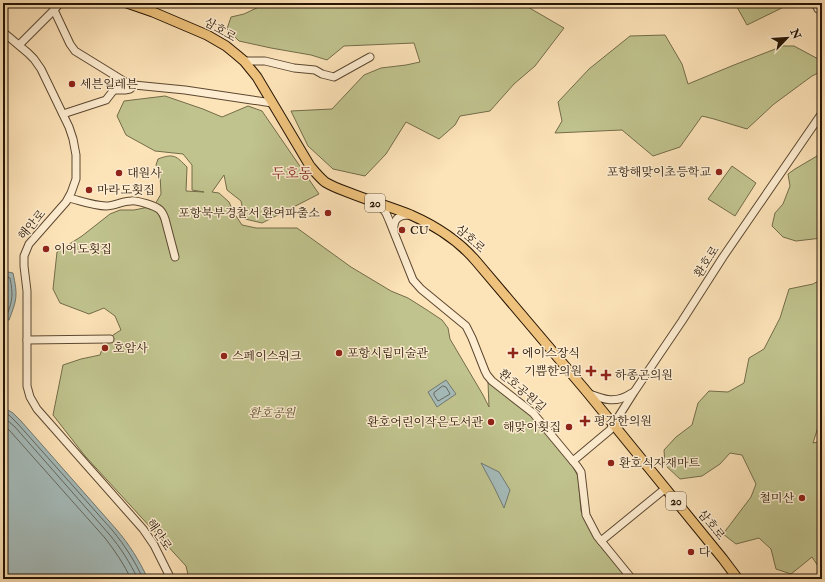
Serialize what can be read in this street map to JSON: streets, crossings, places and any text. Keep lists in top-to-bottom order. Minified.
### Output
{"streets":{"main road":["삼호로","20"],"street":["해안로","환호로","환호공원길"]},"crossings":[["삼호로","환호로"],["삼호로","환호공원길"],["환호로","환호공원길"]],"districts":["두호동"],"parks":["환호공원"],"places":{"other":["세븐일레븐","포항해맞이초등학교","대원사","마라도횟집","포항북부경찰서 환여파출소","CU","이어도횟집","호암사","포항시립미술관","스페이스워크","환호어린이작은도서관","해맞이횟집","환호식자재마트","철미산","다"],"health":["에이스장식","기쁨한의원","하종곤의원","평강한의원"]},"north":"top right"}
